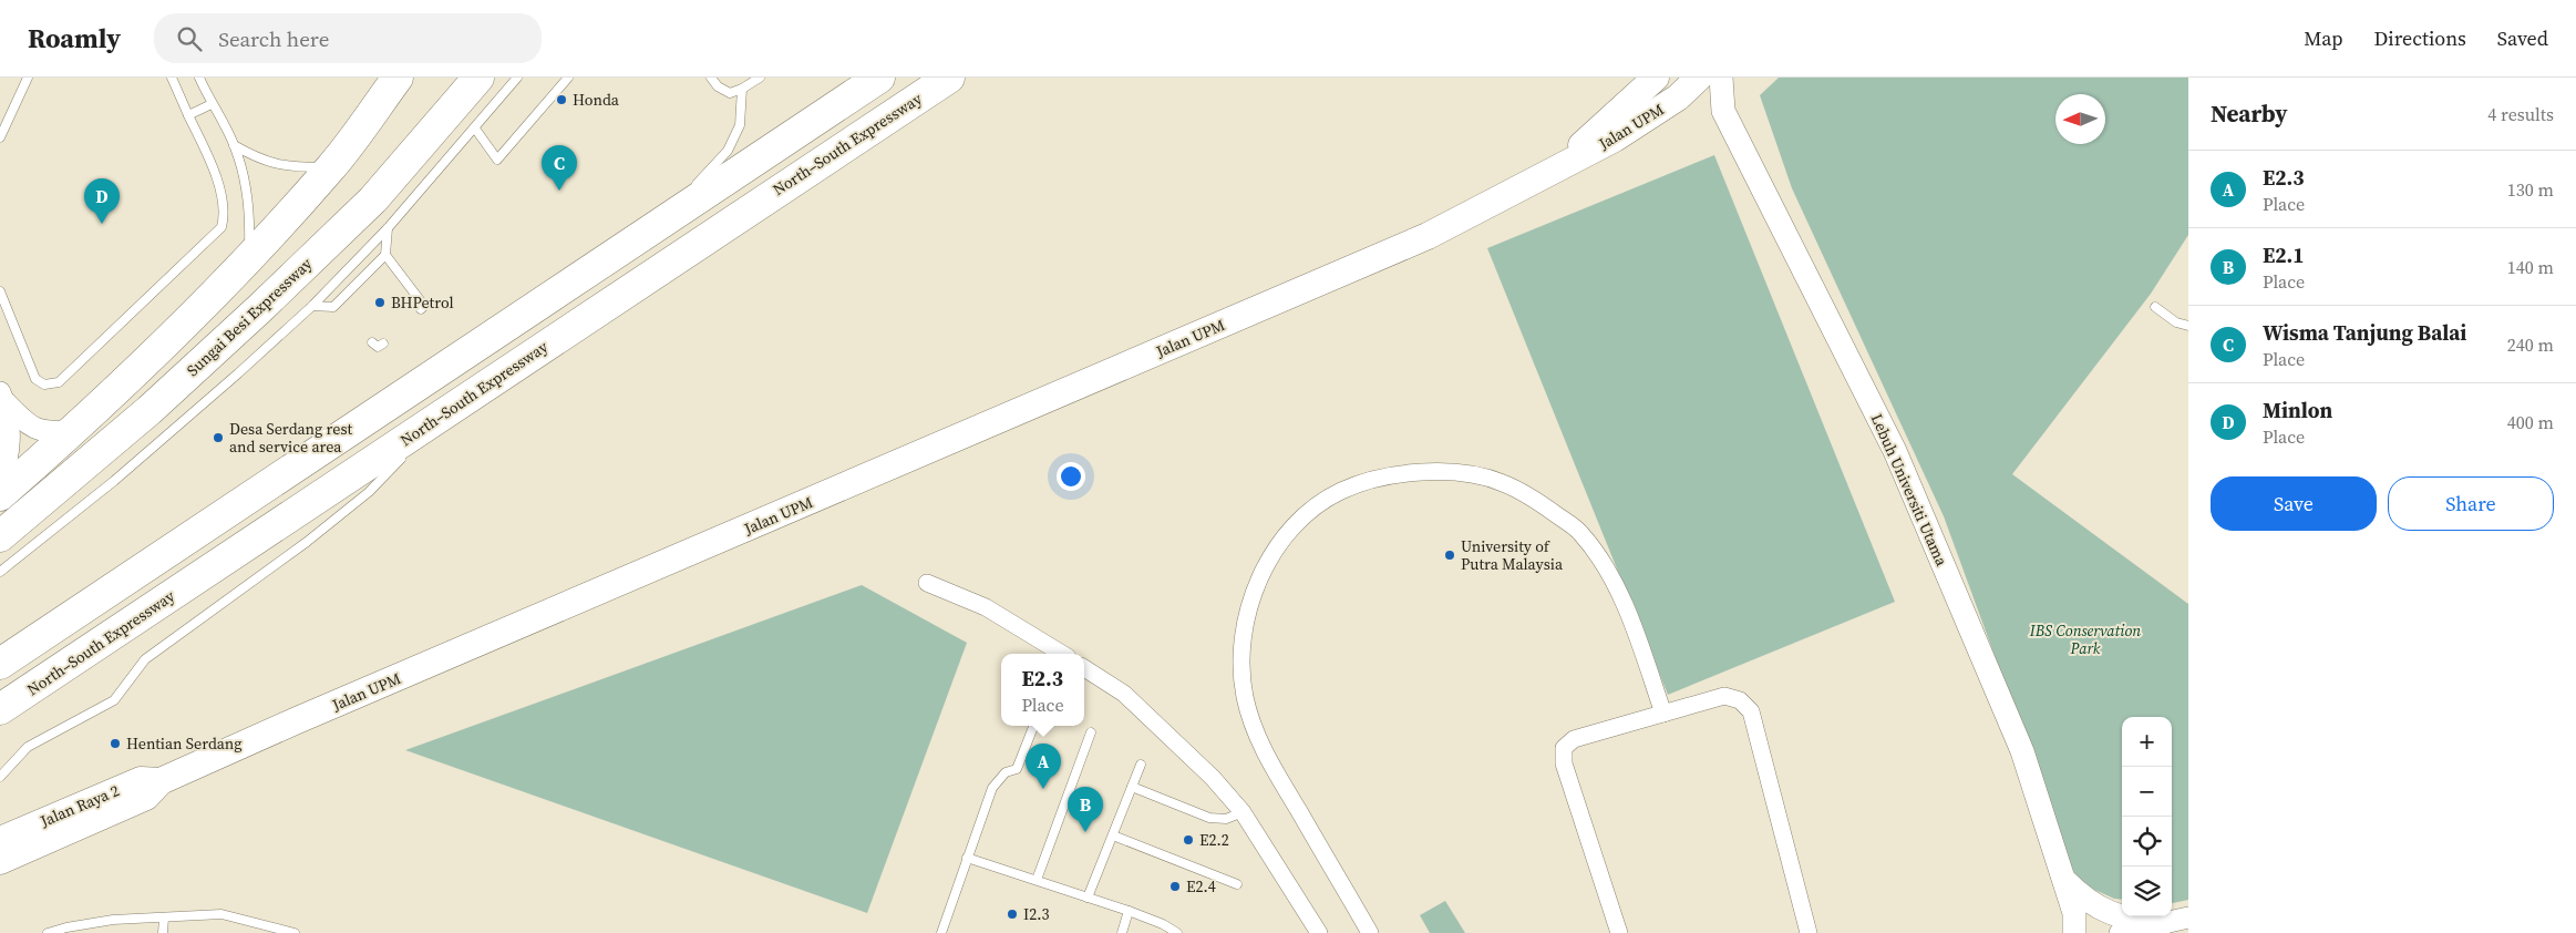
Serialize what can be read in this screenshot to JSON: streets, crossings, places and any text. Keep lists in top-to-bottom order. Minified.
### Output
{"streets":{"highway":["North–South Expressway","Sungai Besi Expressway"],"main road":["Jalan UPM","Lebuh Universiti Utama","Jalan Raya 2"]},"crossings":[["Jalan UPM","Jalan Raya 2"]],"parks":["IBS Conservation Park"],"places":["Honda","BHPetrol","Desa Serdang rest and service area","University of Putra Malaysia","Hentian Serdang","E2.2","E2.4","I2.3"],"north":"left","page":{"header":"Roamly","search":"Search here","nav":["Map","Directions","Saved"],"heading":["Nearby","4 results"],"pins":["C","D","A","B"],"list":[{"mark":"A","name":"E2.3","note":"Place","value":"130 m"},{"mark":"B","name":"E2.1","note":"Place","value":"140 m"},{"mark":"C","name":"Wisma Tanjung Balai","note":"Place","value":"240 m"},{"mark":"D","name":"Minlon","note":"Place","value":"400 m"}],"buttons":["Save","Share"],"popup":["E2.3","Place"],"map_buttons":["+","−"]}}
